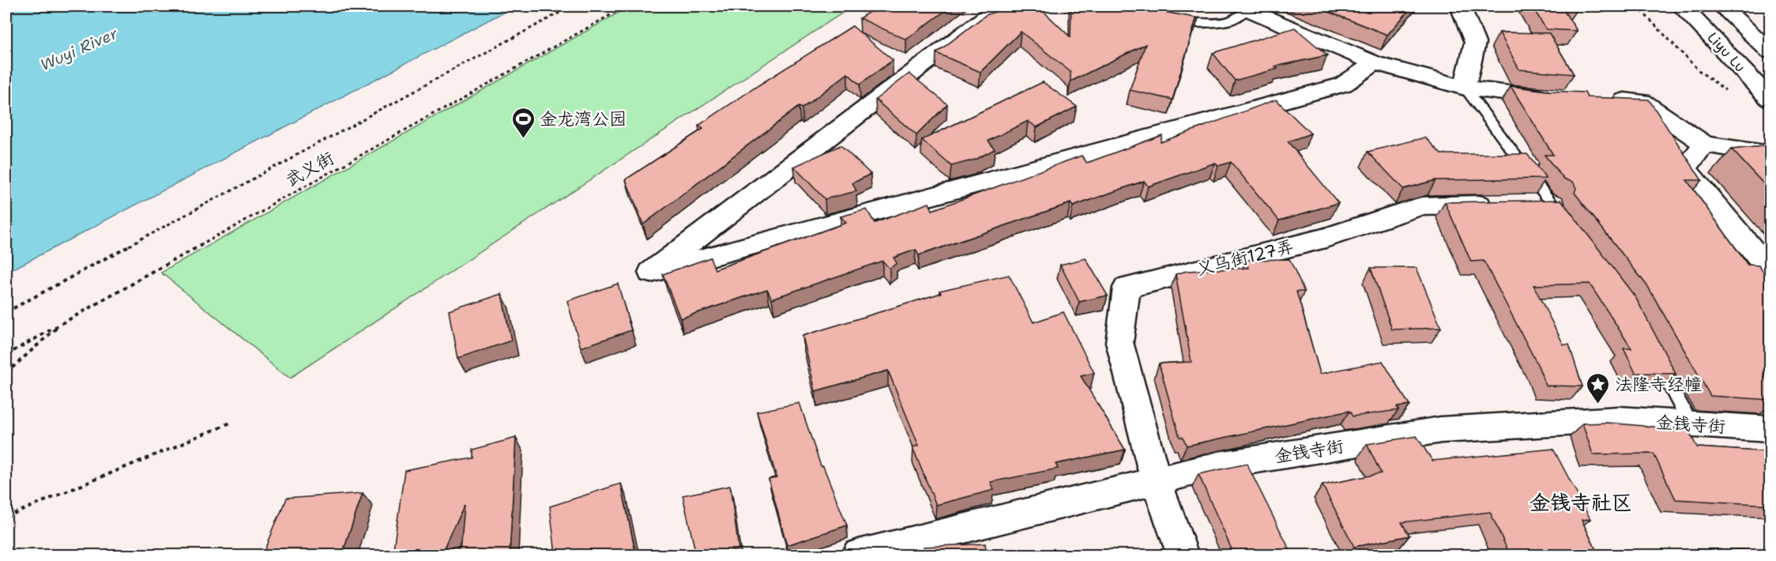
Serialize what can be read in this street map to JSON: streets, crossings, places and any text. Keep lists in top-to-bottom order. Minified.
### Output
{"streets":{"street":["Liyu Lu","义乌街127弄","金钱寺街"],"path":["武义街"]},"crossings":[["义乌街127弄","金钱寺街"]],"districts":["金钱寺社区"],"water":["Wuyi River"],"places":{"sports":["金龙湾公园"],"place":["法隆寺经幢"]}}
